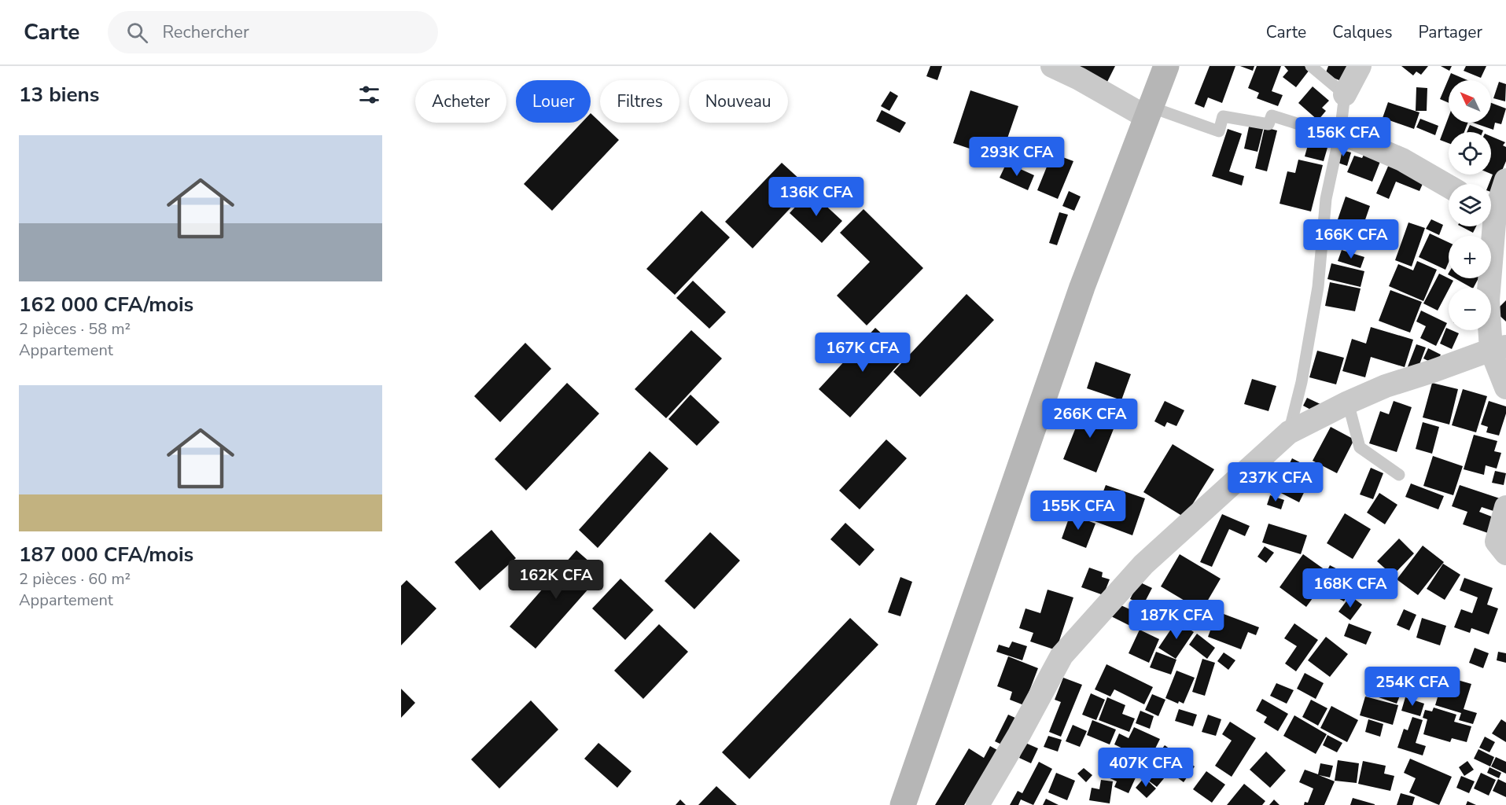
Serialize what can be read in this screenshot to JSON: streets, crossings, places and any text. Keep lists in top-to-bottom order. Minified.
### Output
{"north":"top left","page":{"header":"Carte","search":"Rechercher","nav":["Carte","Calques","Partager"],"heading":"13 biens","map_buttons":["+","−"],"chip":["Acheter","Louer","Filtres","Nouveau"],"price":["156K CFA","293K CFA","136K CFA","166K CFA","167K CFA","266K CFA","237K CFA","155K CFA","162K CFA","168K CFA","187K CFA","254K CFA","407K CFA"],"list":[{"name":"162 000 CFA/mois","note":"2 pièces · 58 m² · Appartement"},{"name":"187 000 CFA/mois","note":"2 pièces · 60 m² · Appartement"}]}}
